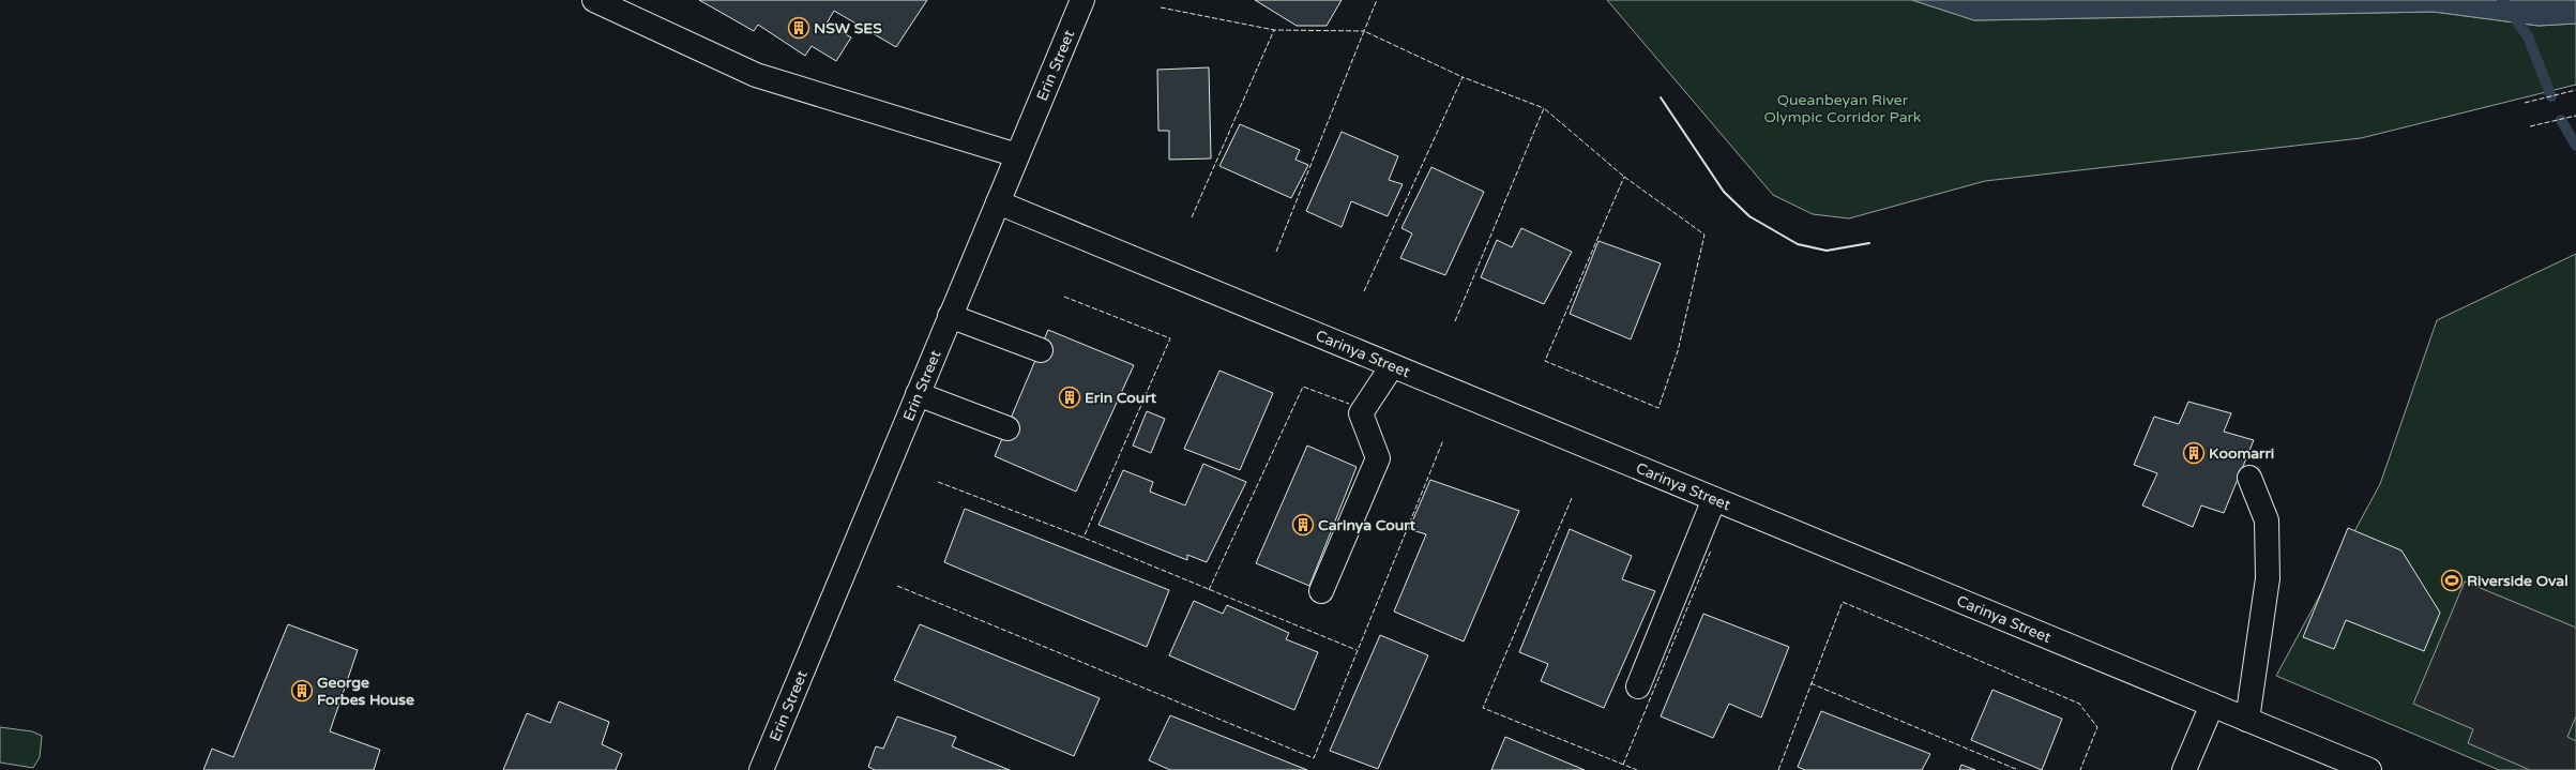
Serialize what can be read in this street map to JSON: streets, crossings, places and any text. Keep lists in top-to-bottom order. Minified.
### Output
{"streets":{"street":["Erin Street","Carinya Street"]},"crossings":[["Erin Street","Carinya Street"]],"parks":["Queanbeyan River Olympic Corridor Park"],"places":{"building":["NSW SES","Erin Court","Koomarri","Carinya Court","George Forbes House"],"sports":["Riverside Oval"]}}
